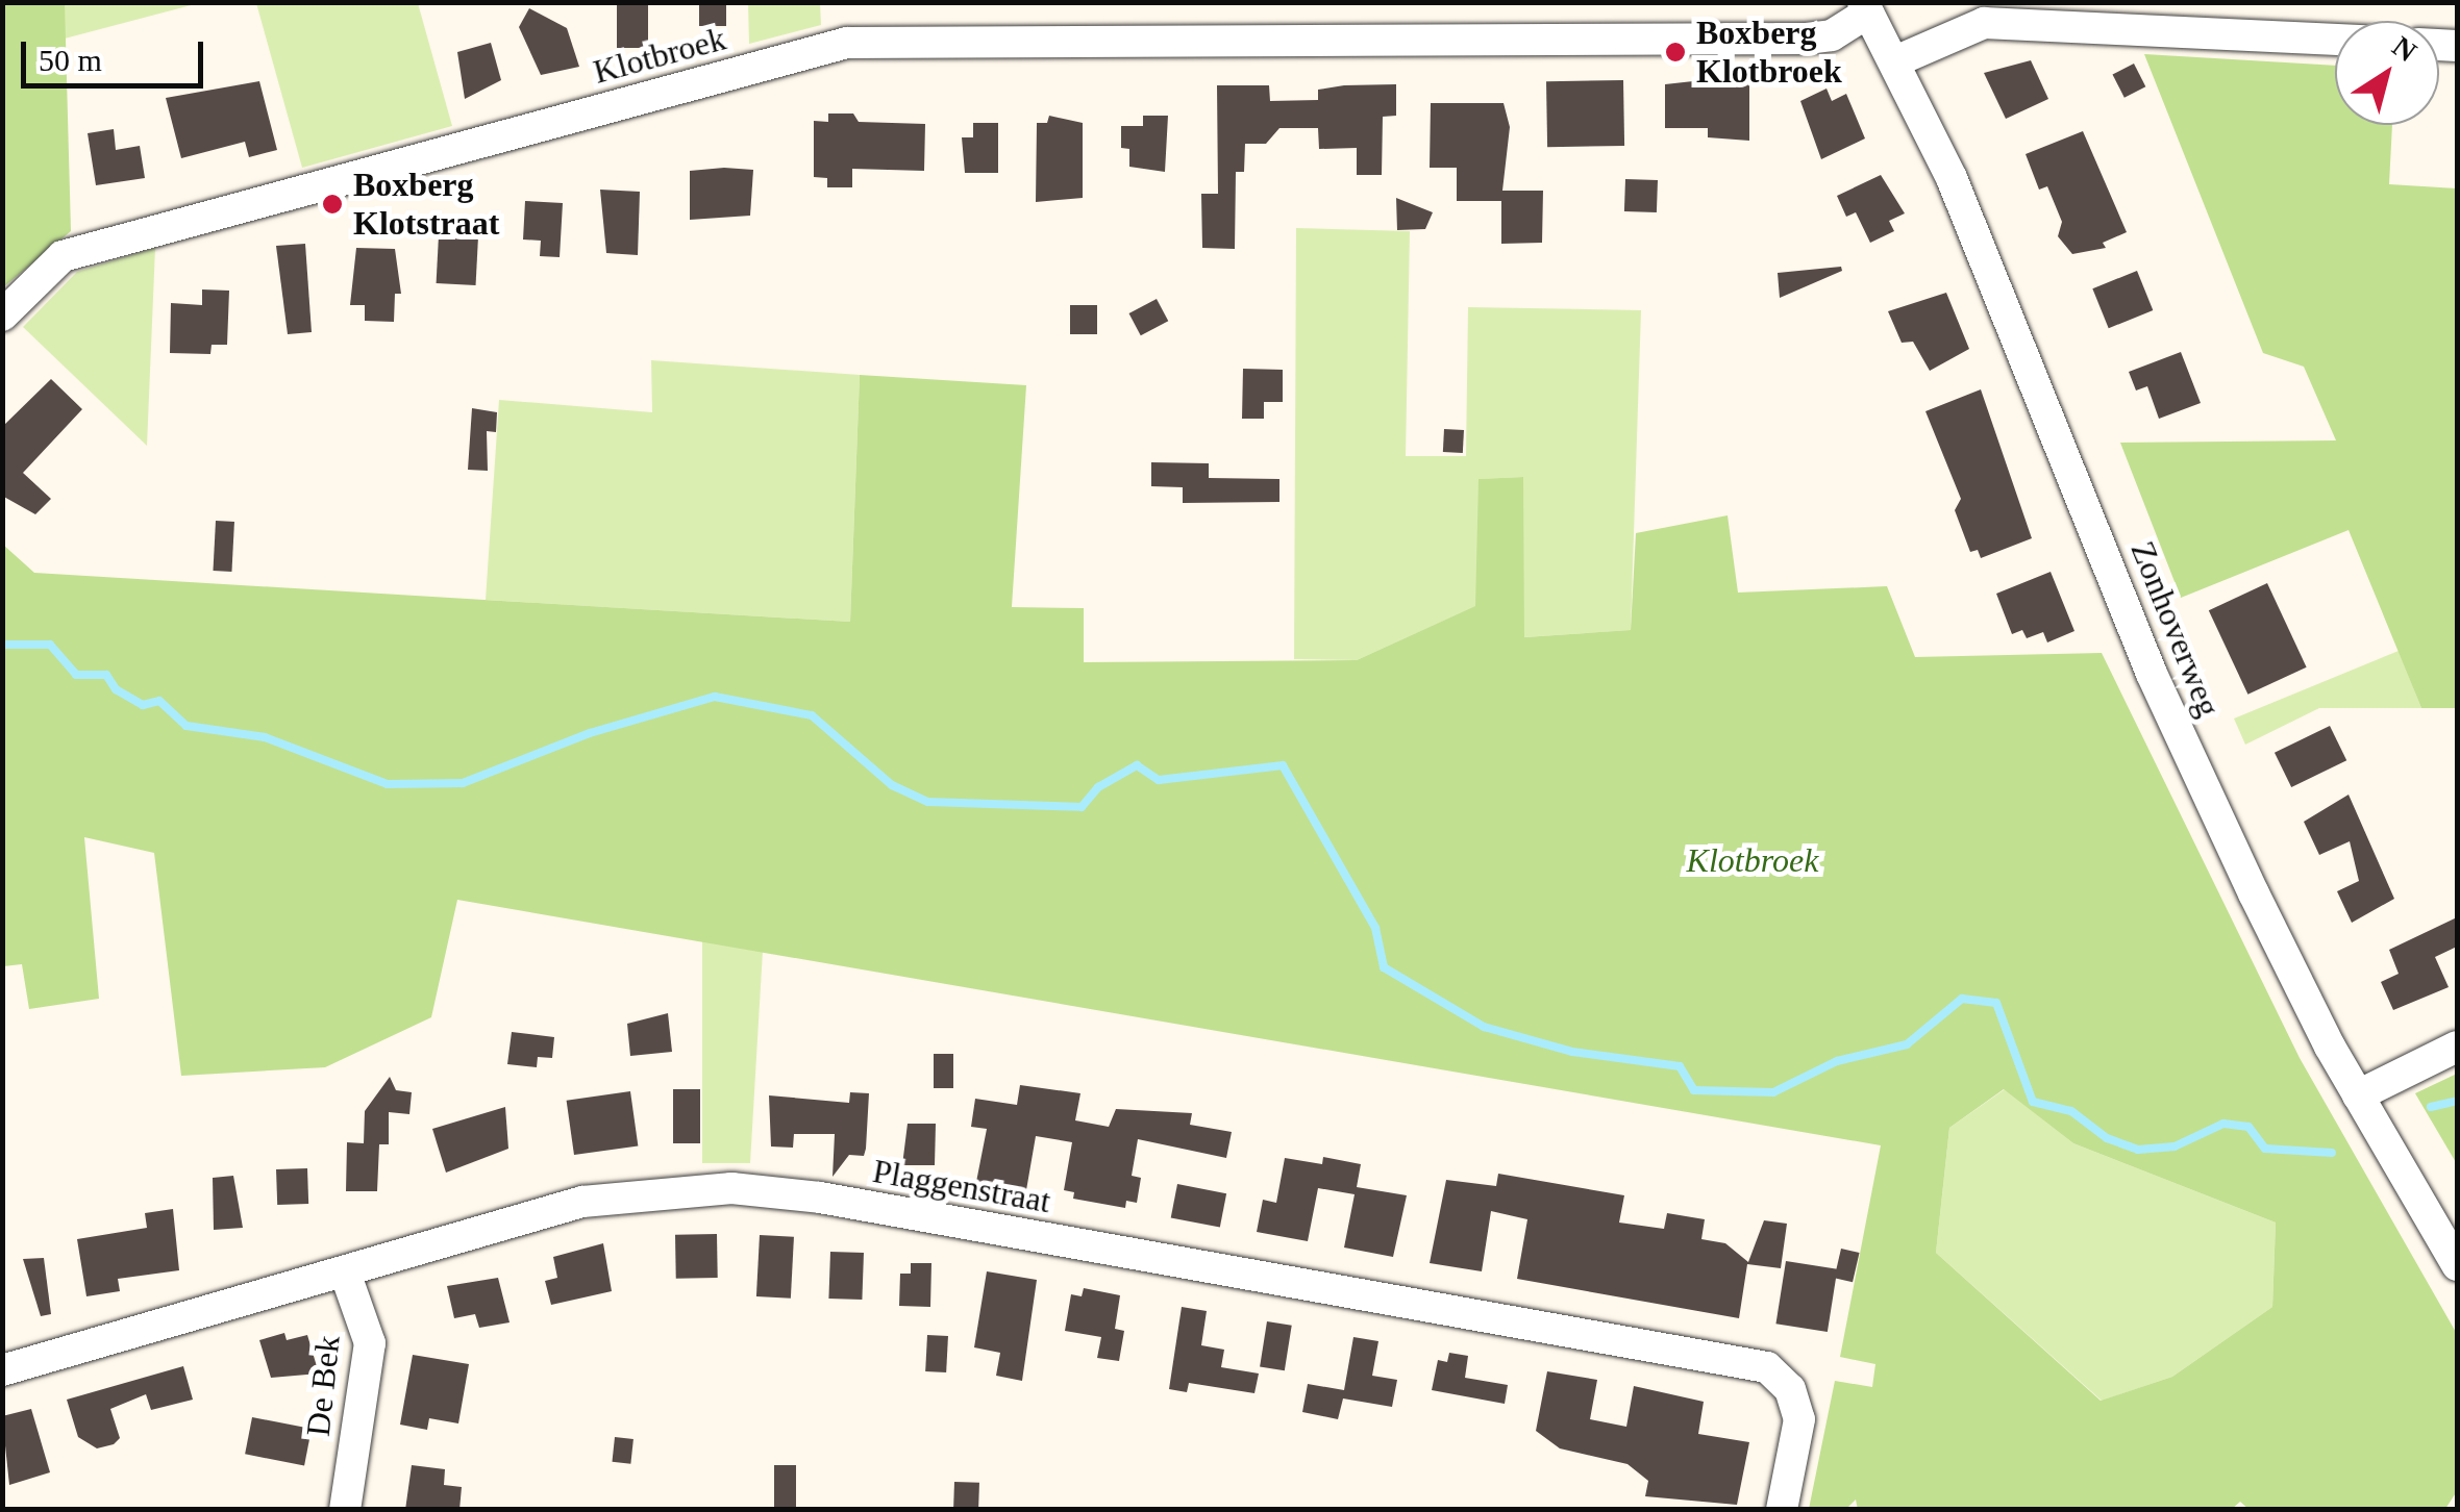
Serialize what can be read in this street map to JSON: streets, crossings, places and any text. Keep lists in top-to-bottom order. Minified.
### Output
{"streets":{"street":["Klotbroek","Zonhoverweg","Plaggenstraat","De Bek"]},"crossings":[["Klotbroek","Zonhoverweg"],["Plaggenstraat","De Bek"]],"parks":["Klotbroek"],"places":["Boxberg Klotbroek","Boxberg Klotstraat"],"scale_bar":"50 m","north":"top right"}
